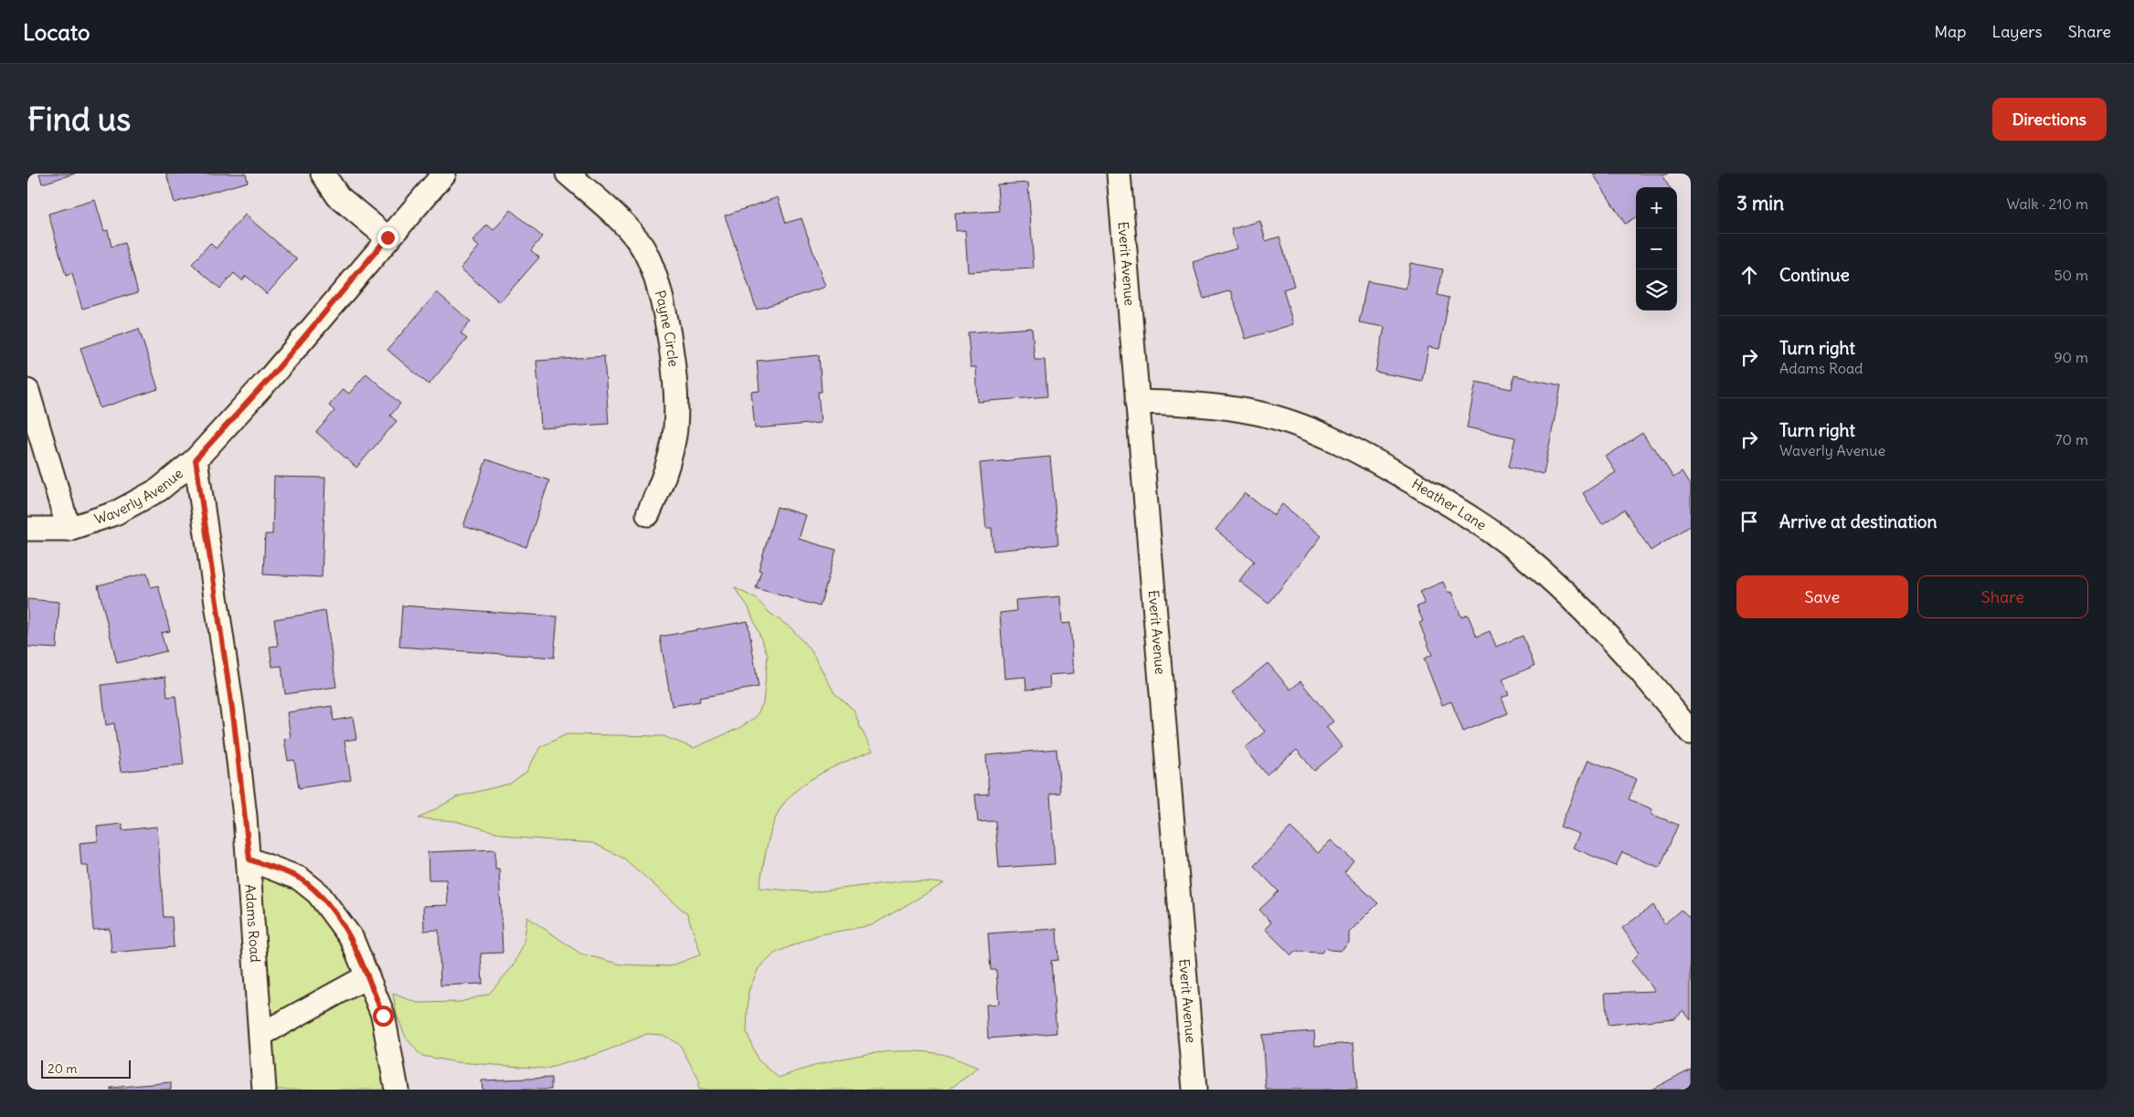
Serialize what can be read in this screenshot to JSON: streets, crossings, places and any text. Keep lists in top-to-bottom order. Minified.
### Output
{"streets":{"street":["Everit Avenue","Payne Circle","Waverly Avenue","Heather Lane","Adams Road"]},"crossings":[["Everit Avenue","Heather Lane"],["Waverly Avenue","Adams Road"]],"scale_bar":"20 m","page":{"header":"Locato","nav":["Map","Layers","Share"],"buttons":["Directions",["Save","Share"]],"title":"Find us","heading":["3 min","Walk · 210 m"],"map_buttons":["+","−"],"list":[["Continue","50 m"],["Turn right","Adams Road","90 m"],["Turn right","Waverly Avenue","70 m"],"Arrive at destination"],"scale":"20 m"}}
